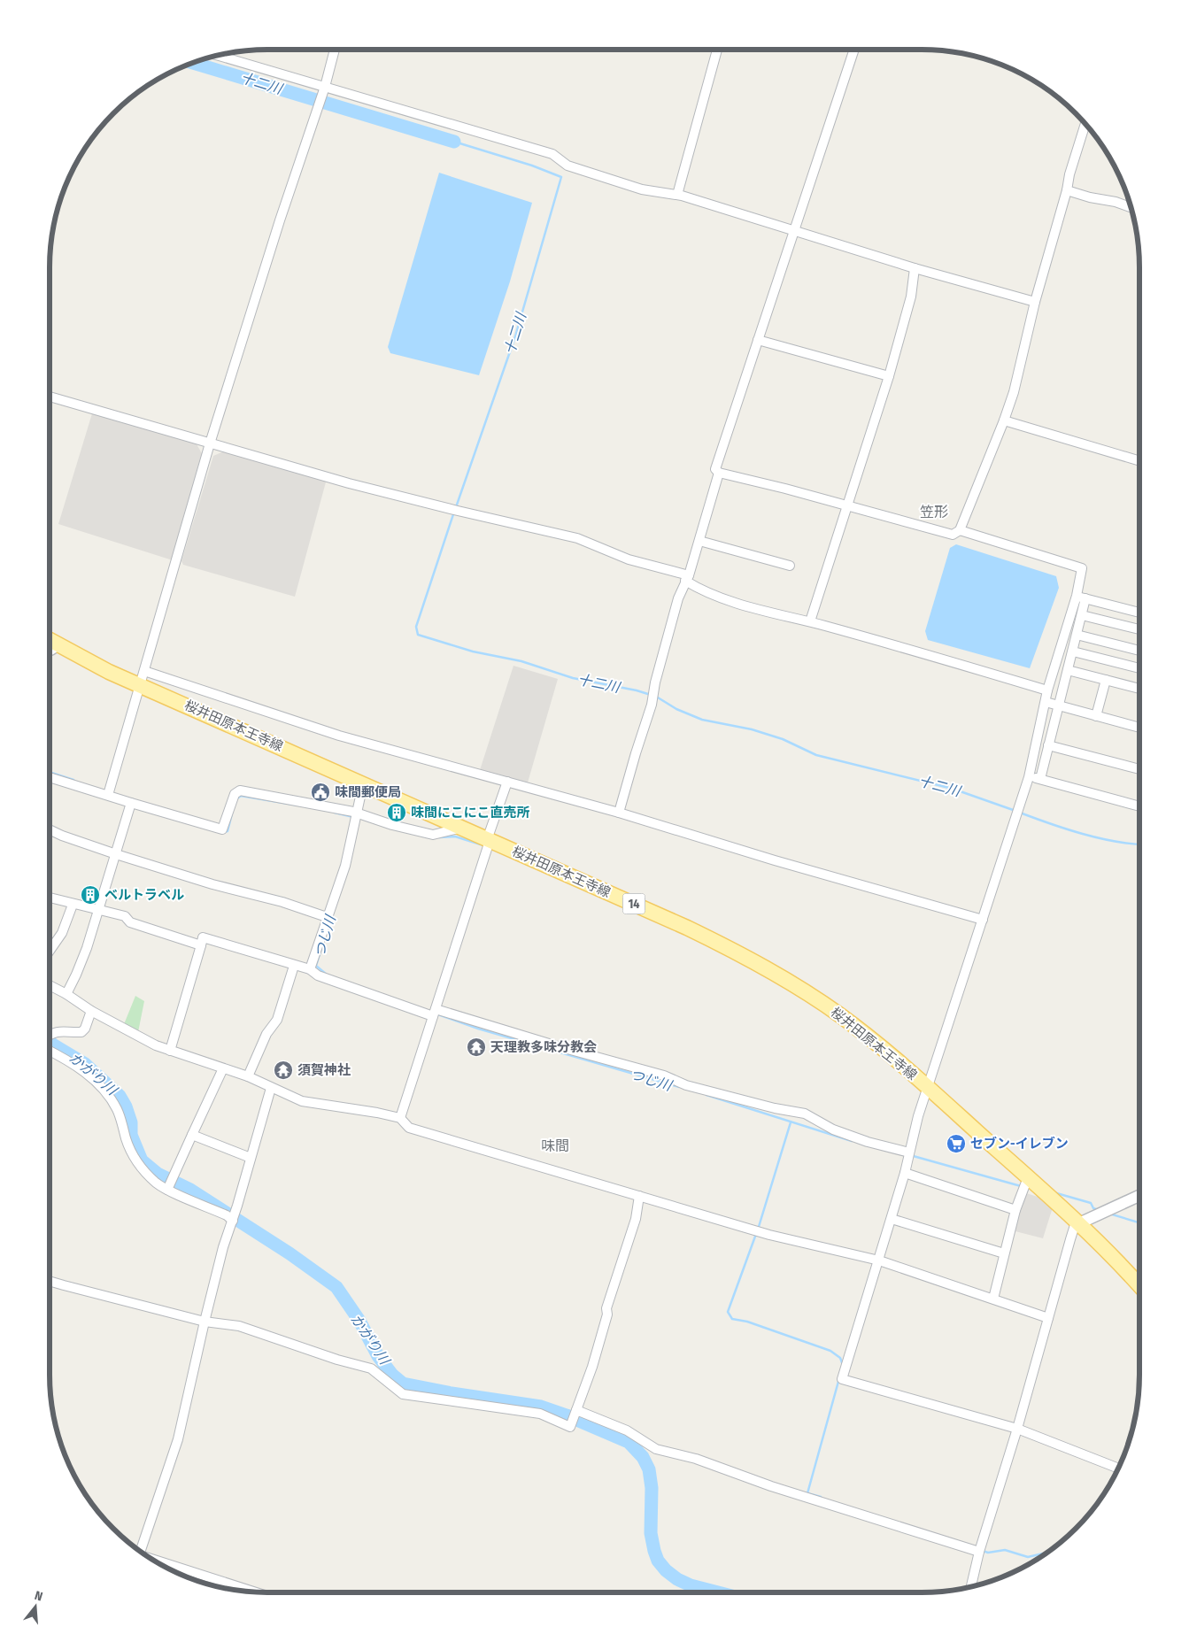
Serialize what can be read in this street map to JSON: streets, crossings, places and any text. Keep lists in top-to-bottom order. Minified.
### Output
{"streets":{"main road":["桜井田原本王寺線","14"]},"districts":["笠形","味間"],"water":["十二川","つじ川","かがり川"],"places":{"public building":["味間郵便局"],"building":["味間にこにこ直売所","ベルトラベル"],"temple":["天理教多味分教会","須賀神社"],"supermarket":["セブン-イレブン"]},"north":"top"}
